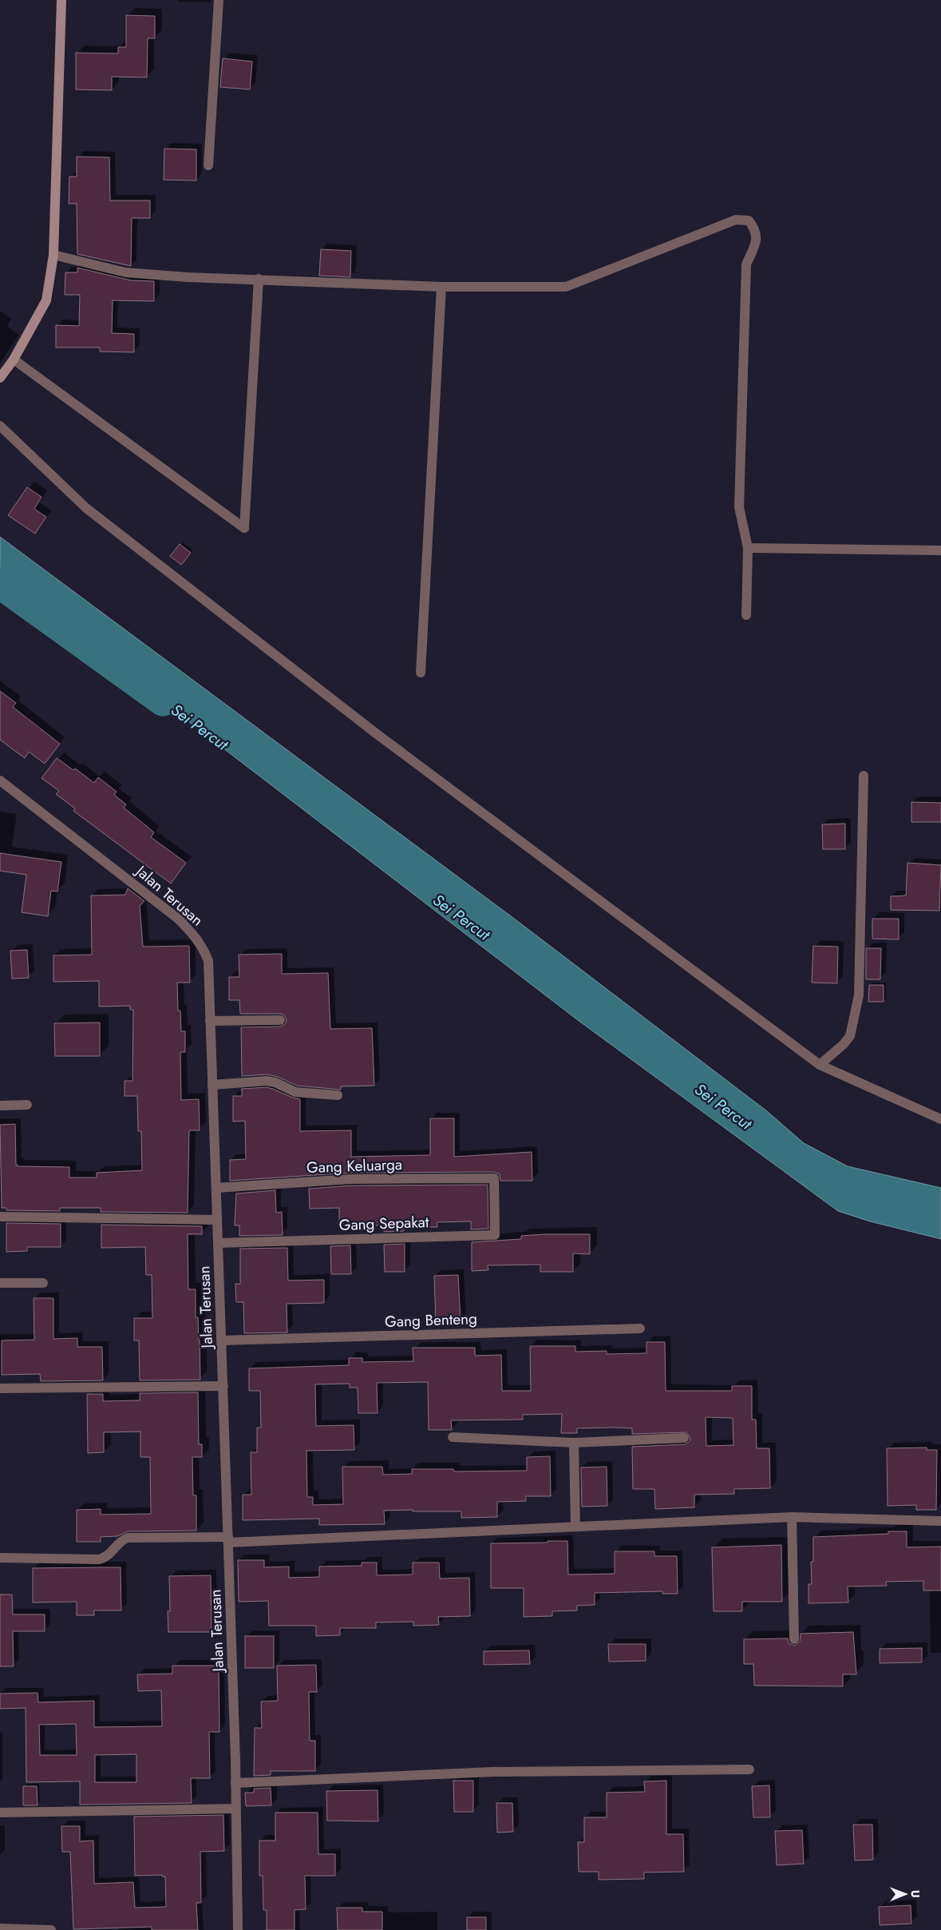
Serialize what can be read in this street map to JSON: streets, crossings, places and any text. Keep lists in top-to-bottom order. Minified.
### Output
{"streets":{"street":["Jalan Terusan","Gang Keluarga","Gang Sepakat","Gang Benteng"]},"crossings":[["Jalan Terusan","Gang Keluarga"],["Jalan Terusan","Gang Sepakat"],["Jalan Terusan","Gang Benteng"],["Gang Keluarga","Gang Sepakat"]],"water":["Sei Percut"],"north":"right"}
